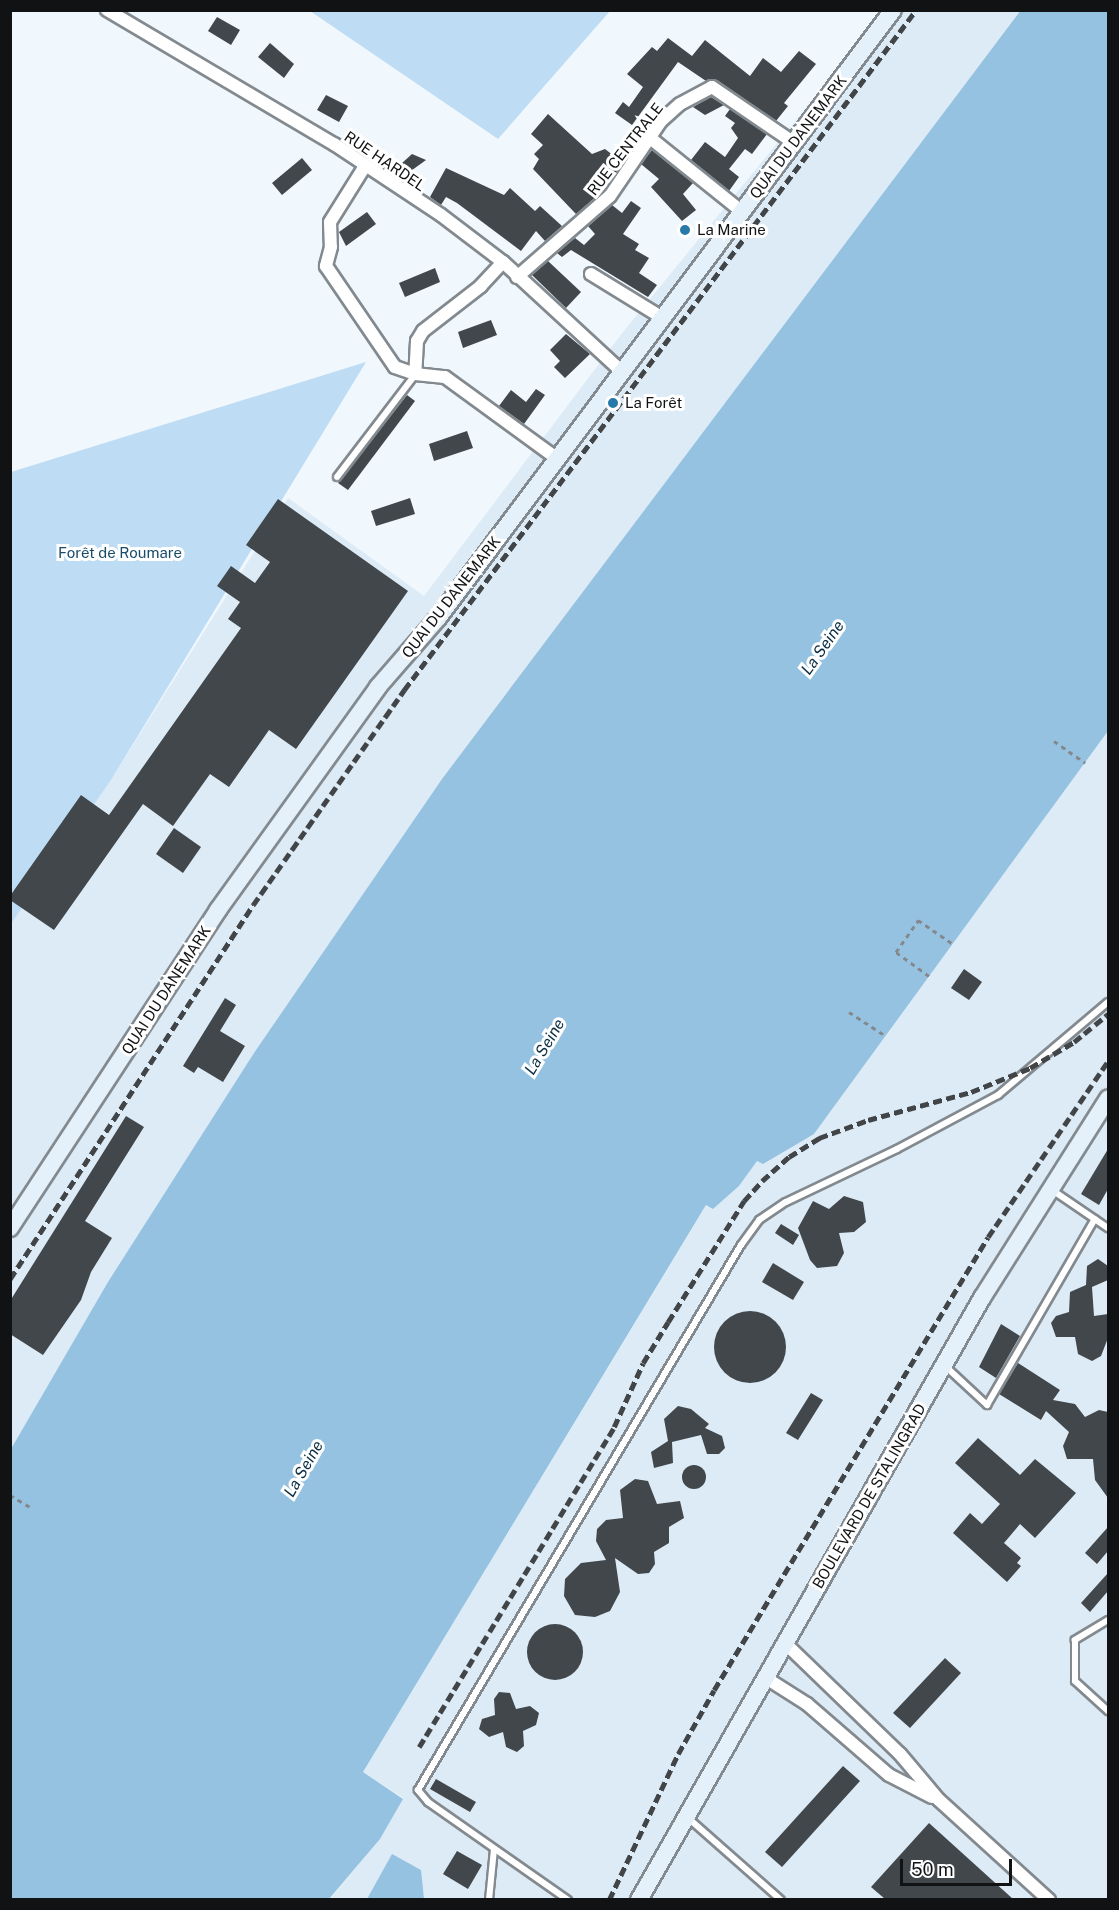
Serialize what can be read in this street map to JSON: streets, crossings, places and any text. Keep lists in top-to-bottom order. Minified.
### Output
{"streets":{"main road":["QUAI DU DANEMARK","BOULEVARD DE STALINGRAD"],"street":["RUE CENTRALE","RUE HARDEL"]},"crossings":[["QUAI DU DANEMARK","RUE CENTRALE"],["QUAI DU DANEMARK","RUE HARDEL"],["RUE CENTRALE","RUE HARDEL"]],"water":["La Seine"],"parks":["Forêt de Roumare"],"places":["La Marine","La Forêt"],"scale_bar":"50 m"}
